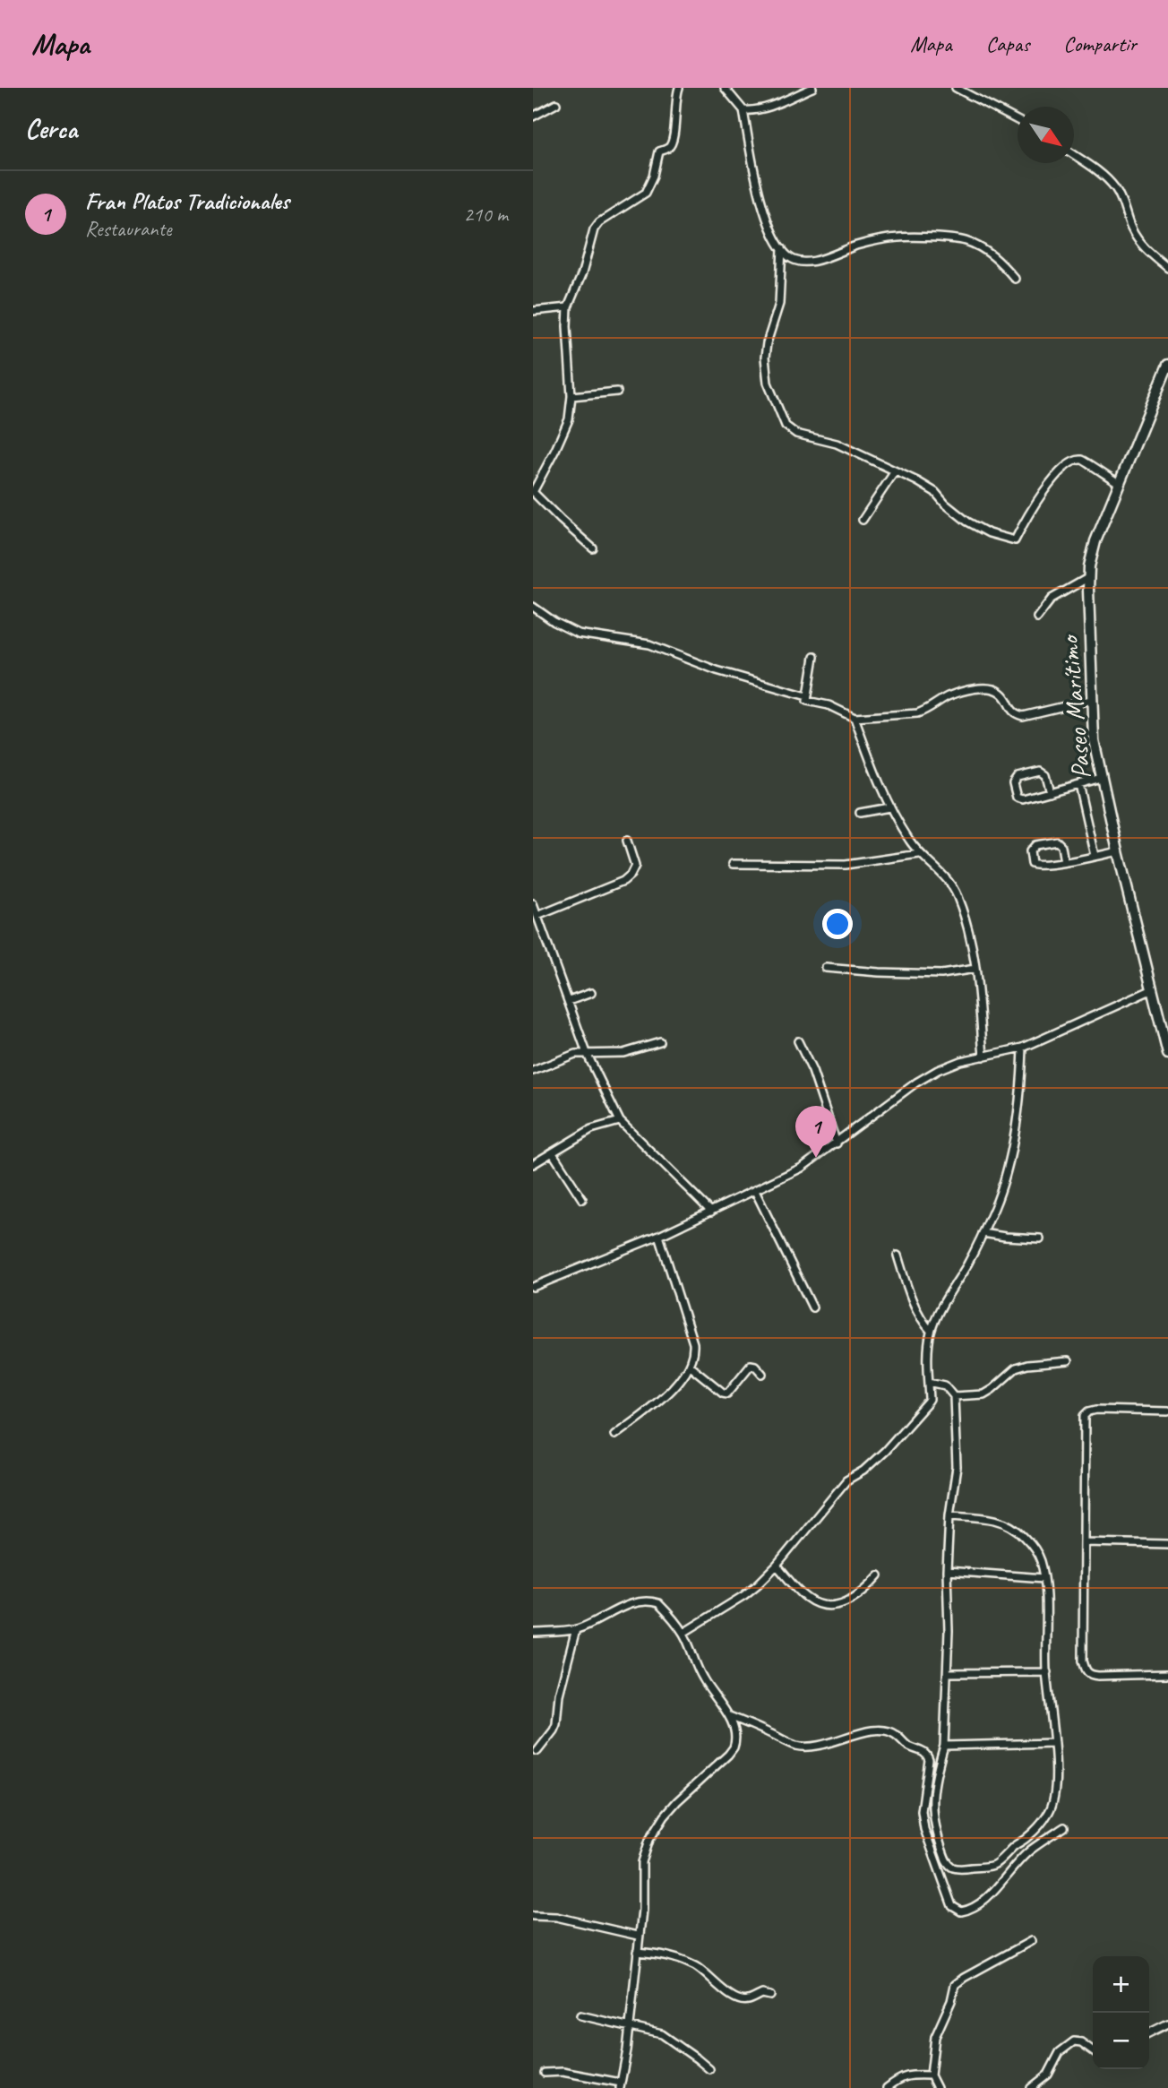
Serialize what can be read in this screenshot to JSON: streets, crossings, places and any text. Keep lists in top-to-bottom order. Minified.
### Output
{"streets":{"main road":["Paseo Marítimo"]},"north":"bottom right","page":{"header":"Mapa","nav":["Mapa","Capas","Compartir"],"heading":"Cerca","list":[{"mark":"1","name":"Fran Platos Tradicionales","note":"Restaurante","value":"210 m"}],"pins":"1","map_buttons":["+","−"]}}
